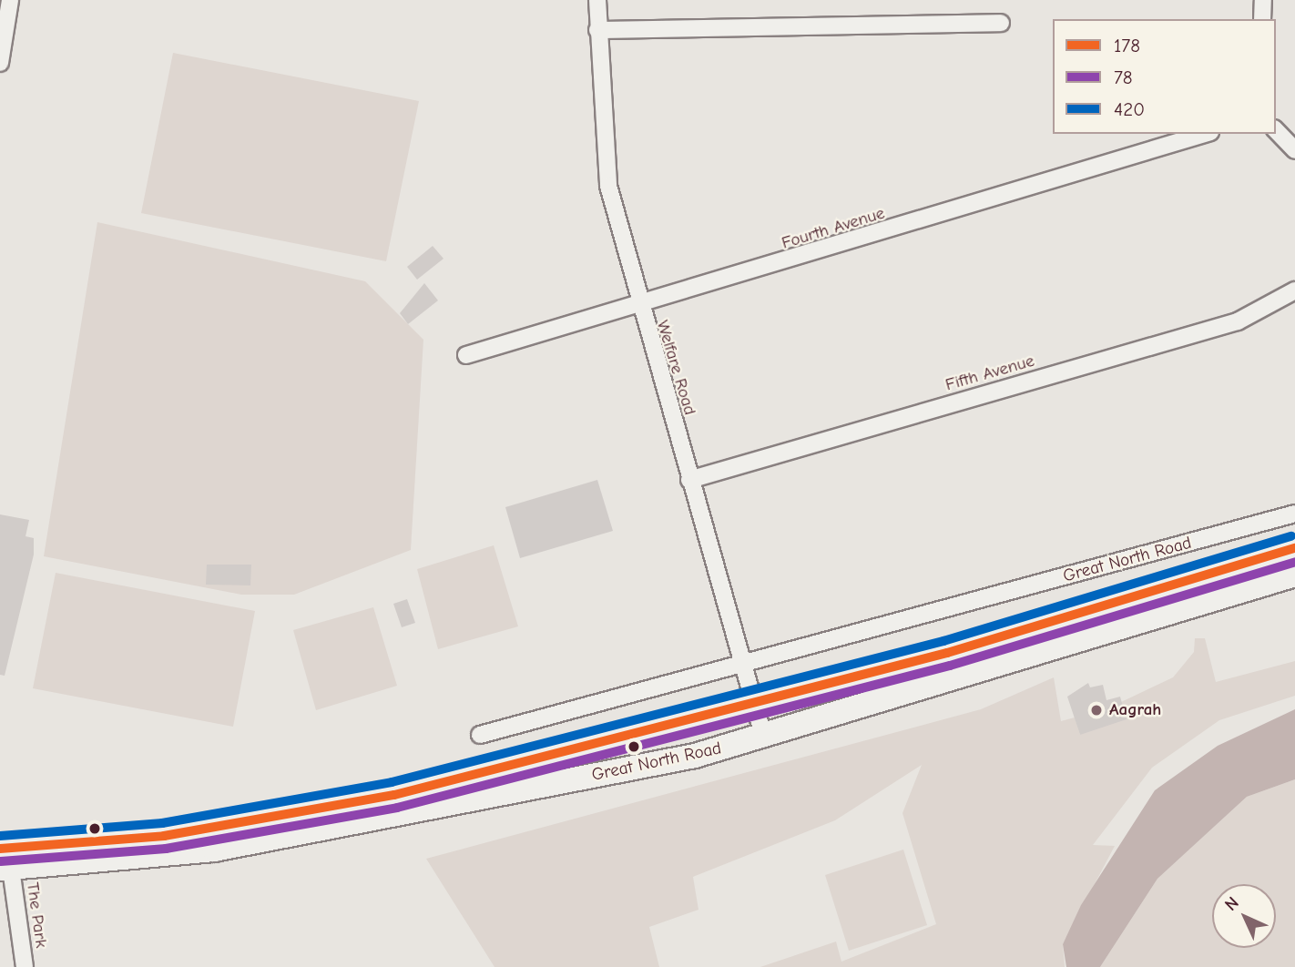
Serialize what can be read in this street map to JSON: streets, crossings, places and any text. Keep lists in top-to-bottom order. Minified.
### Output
{"streets":{"highway":["Great North Road"],"street":["Fourth Avenue","Welfare Road","Fifth Avenue","The Park"]},"crossings":[["Fourth Avenue","Welfare Road"],["Welfare Road","Fifth Avenue"],["Welfare Road","Great North Road"],["Great North Road","The Park"]],"places":["Aagrah"],"lines":["transit line 420","transit line 178","transit line 78"],"legend":["178","78","420"],"north":"top left"}
